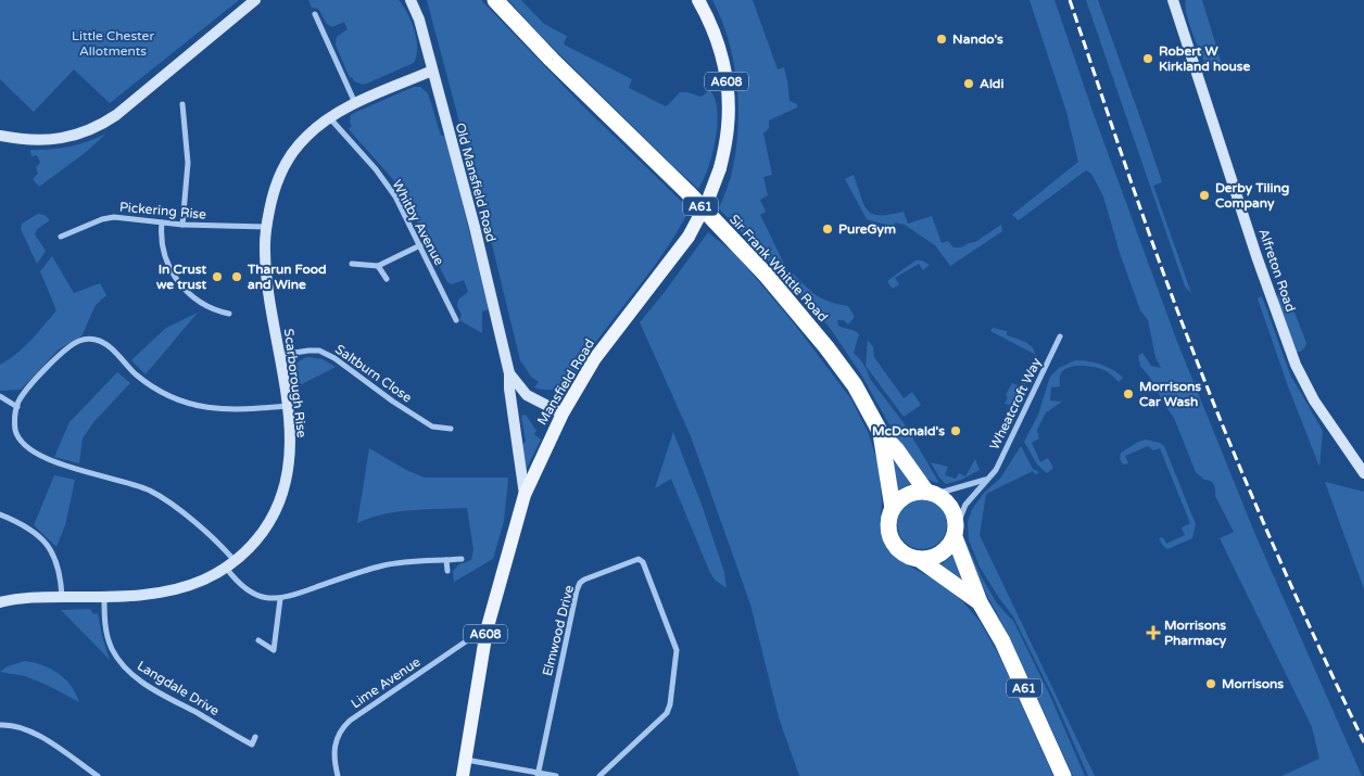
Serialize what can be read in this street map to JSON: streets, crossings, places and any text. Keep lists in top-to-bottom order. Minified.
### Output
{"streets":{"highway":["A61","Sir Frank Whittle Road"],"main road":["A608","Mansfield Road"],"street":["Old Mansfield Road","Pickering Rise","Whitby Avenue","Alfreton Road","Saltburn Close","Scarborough Rise","Wheatcroft Way","Elmwood Drive","Lime Avenue","Langdale Drive"]},"crossings":[["Old Mansfield Road","Mansfield Road"],["Old Mansfield Road","Scarborough Rise"],["A61","Sir Frank Whittle Road"],["A61","Wheatcroft Way"],["Pickering Rise","Scarborough Rise"],["Whitby Avenue","Scarborough Rise"],["Sir Frank Whittle Road","Wheatcroft Way"],["Saltburn Close","Scarborough Rise"],["Mansfield Road","Lime Avenue"],["Scarborough Rise","Langdale Drive"]],"parks":["Little Chester Allotments"],"places":{"other":["Nando's","Robert W Kirkland house","Aldi","Derby Tiling Company","PureGym","In Crust we trust","Tharun Food and Wine","Morrisons Car Wash","McDonald's","Morrisons"],"health":["Morrisons Pharmacy"]}}
